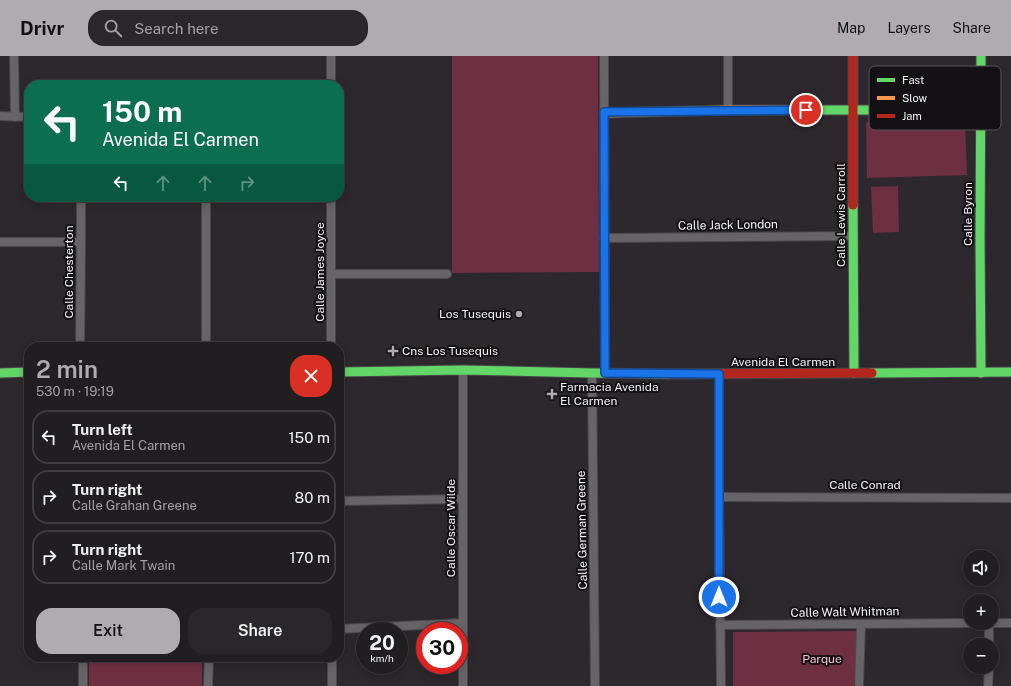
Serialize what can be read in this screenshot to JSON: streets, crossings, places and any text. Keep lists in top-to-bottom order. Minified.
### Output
{"streets":{"street":["Calle Byron","Calle Lewis Carroll","Calle Jack London","Calle Chesterton","Calle James Joyce","Avenida El Carmen","Calle Conrad","Calle Oscar Wilde","Calle German Greene","Calle Walt Whitman"]},"crossings":[["Calle Byron","Avenida El Carmen"],["Calle Lewis Carroll","Calle Jack London"],["Calle Lewis Carroll","Avenida El Carmen"],["Avenida El Carmen","Calle Oscar Wilde"],["Avenida El Carmen","Calle German Greene"]],"parks":["Parque"],"places":{"other":["Los Tusequis"],"health":["Cns Los Tusequis","Farmacia Avenida El Carmen"]},"legend":["Fast","Slow","Jam"],"page":{"header":"Drivr","search":"Search here","nav":["Map","Layers","Share"],"turn":["150 m","Avenida El Carmen"],"heading":["2 min","530 m · 19:19"],"list":[{"name":"Turn left","note":"Avenida El Carmen","value":"150 m"},{"name":"Turn right","note":"Calle Grahan Greene","value":"80 m"},{"name":"Turn right","note":"Calle Mark Twain","value":"170 m"}],"map_buttons":["+","−"],"buttons":["Exit","Share"],"speed":"20 km/h","limit":"30"}}
